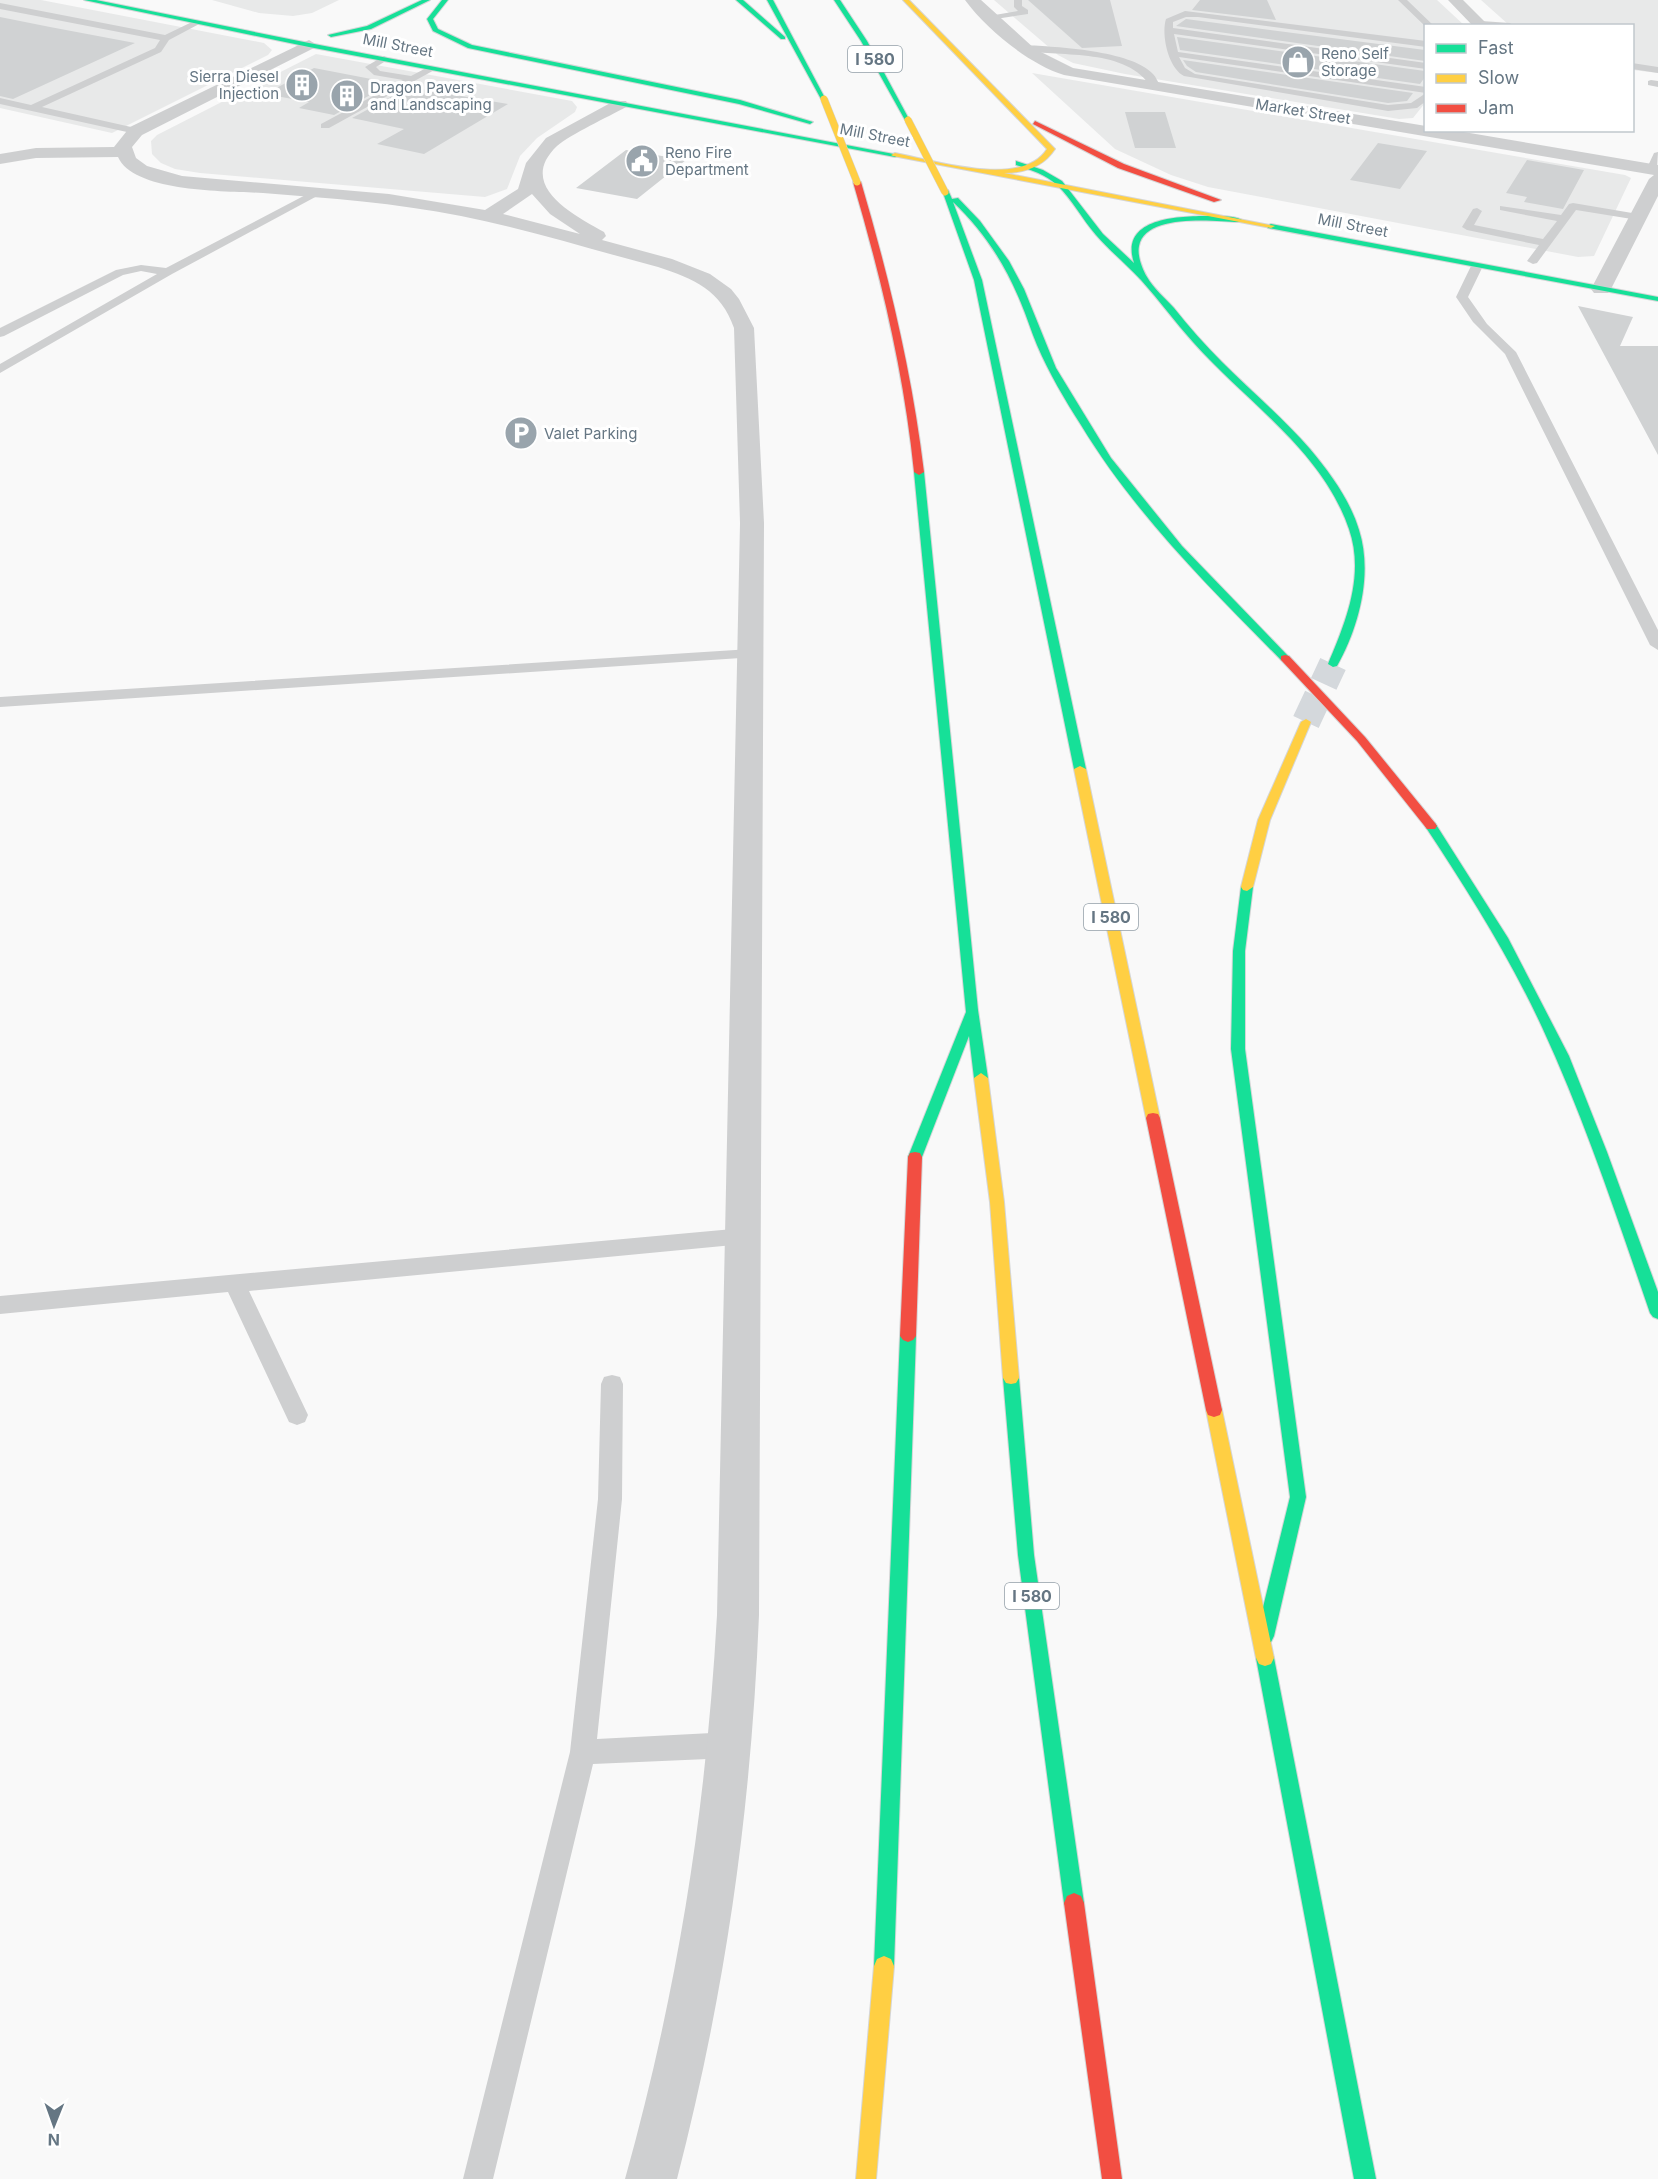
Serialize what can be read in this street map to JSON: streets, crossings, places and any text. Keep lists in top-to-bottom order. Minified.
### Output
{"streets":{"main road":["Mill Street","I 580"],"street":["Market Street"]},"places":{"shop":["Reno Self Storage"],"building":["Sierra Diesel Injection","Dragon Pavers and Landscaping"],"public building":["Reno Fire Department"],"parking":["Valet Parking"]},"legend":["Fast","Slow","Jam"],"north":"bottom"}
